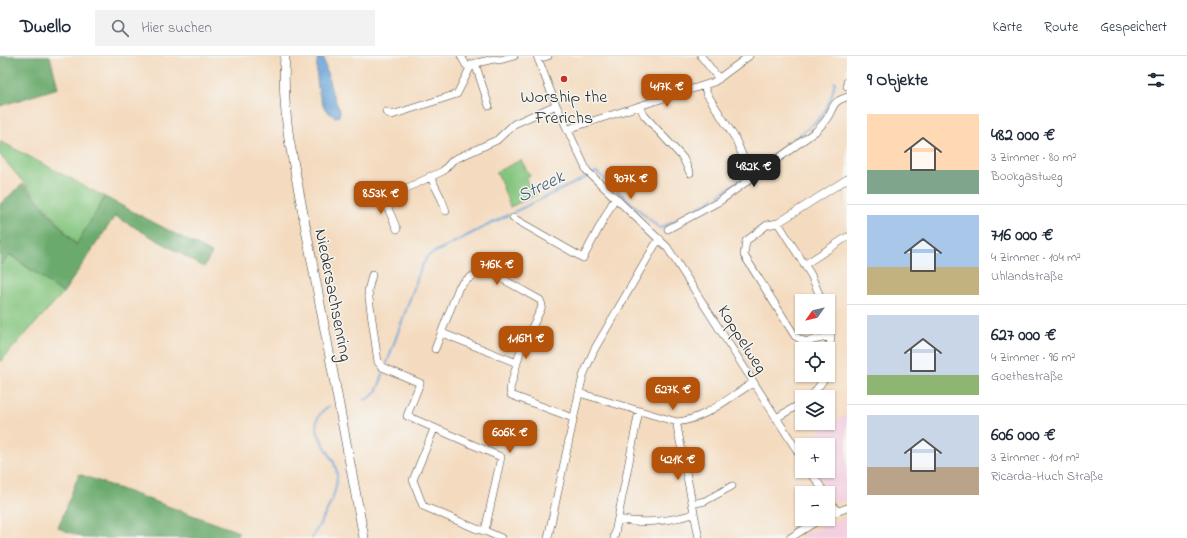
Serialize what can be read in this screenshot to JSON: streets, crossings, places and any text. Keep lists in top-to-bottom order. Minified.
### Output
{"streets":{"main road":["Niedersachsenring"],"street":["Koppelweg"]},"water":["Streek"],"places":["Worship the Frerichs"],"north":"bottom left","page":{"header":"Dwello","search":"Hier suchen","nav":["Karte","Route","Gespeichert"],"heading":"9 Objekte","price":["417K €","482K €","907K €","853K €","716K €","1.16M €","627K €","606K €","421K €"],"list":[{"name":"482 000 €","note":"3 Zimmer · 80 m² · Bookgastweg"},{"name":"716 000 €","note":"4 Zimmer · 104 m² · Uhlandstraße"},{"name":"627 000 €","note":"4 Zimmer · 96 m² · Goethestraße"},{"name":"606 000 €","note":"3 Zimmer · 101 m² · Ricarda-Huch Straße"}],"map_buttons":["+","−"]}}
